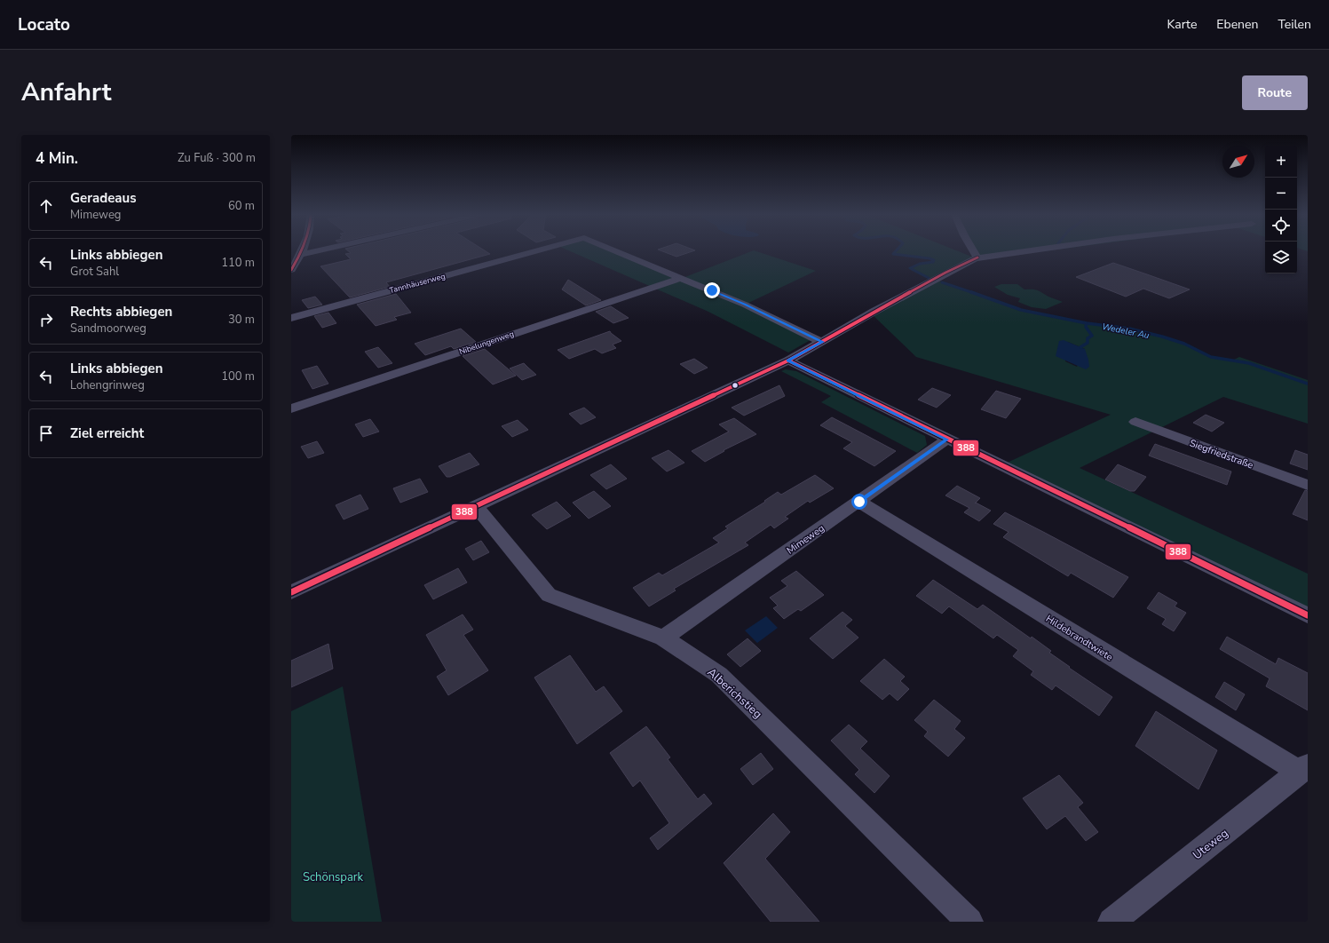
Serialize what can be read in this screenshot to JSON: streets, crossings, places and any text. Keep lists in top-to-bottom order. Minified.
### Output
{"streets":{"street":["Tannhäuserweg","Nibelungenweg","Siegfriedstraße","Mimeweg","Hildebrandtwiete","Alberichstieg","Uteweg"]},"crossings":[["Tannhäuserweg","Nibelungenweg"],["Mimeweg","Hildebrandtwiete"],["Mimeweg","Alberichstieg"],["Hildebrandtwiete","Uteweg"]],"water":["Wedeler Au"],"parks":["Schönspark"],"lines":["transit line 388"],"north":"top right","page":{"header":"Locato","nav":["Karte","Ebenen","Teilen"],"title":"Anfahrt","buttons":"Route","heading":["4 Min.","Zu Fuß · 300 m"],"map_buttons":["+","−"],"list":[["Geradeaus","Mimeweg","60 m"],["Links abbiegen","Grot Sahl","110 m"],["Rechts abbiegen","Sandmoorweg","30 m"],["Links abbiegen","Lohengrinweg","100 m"],"Ziel erreicht"]}}
